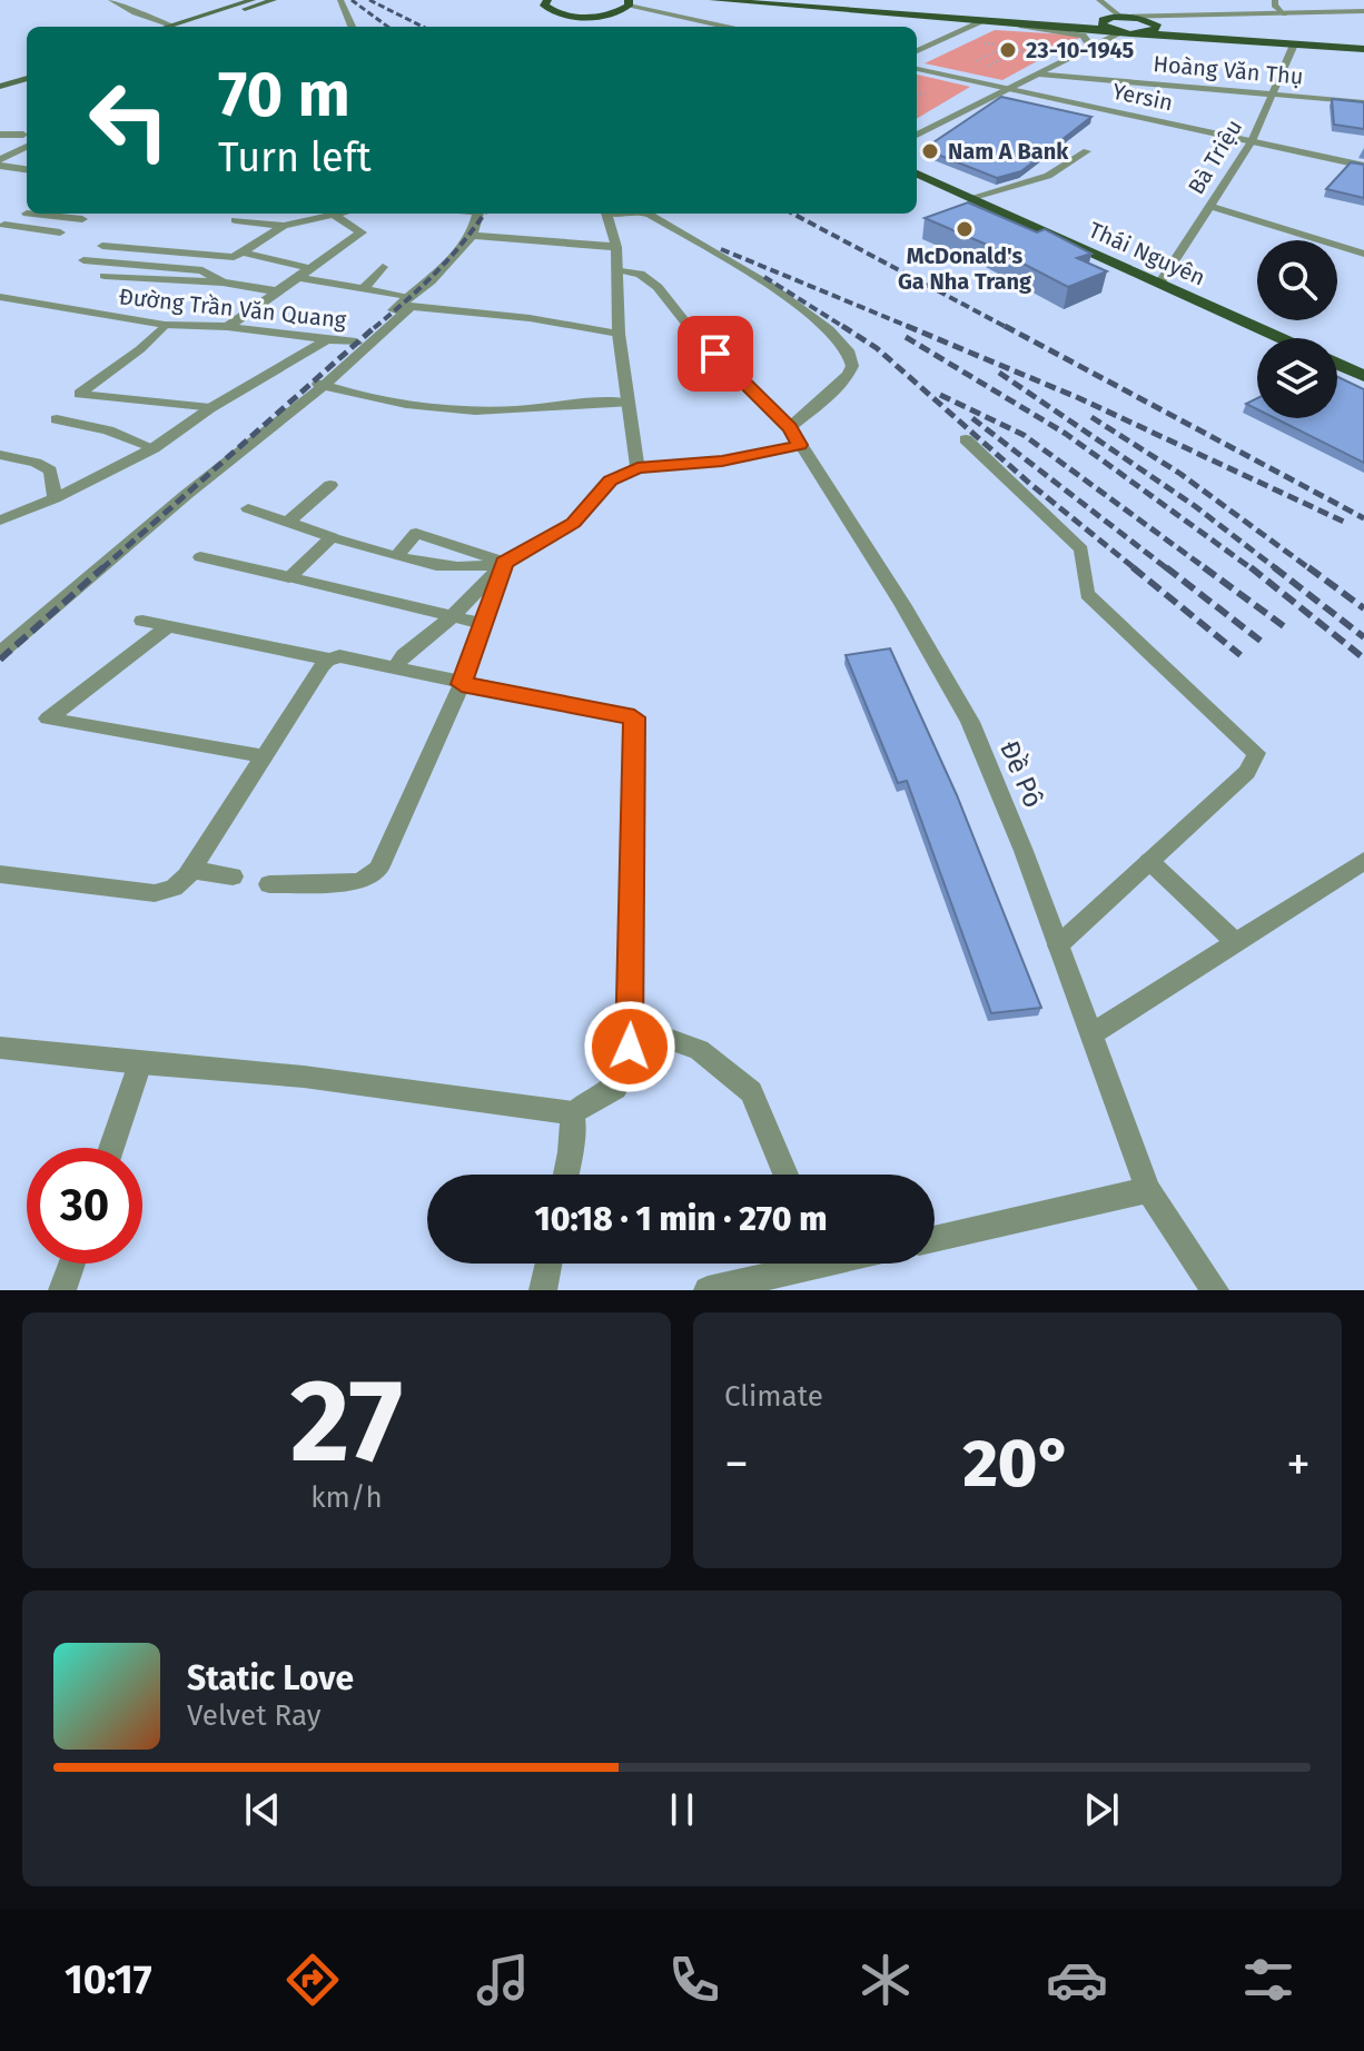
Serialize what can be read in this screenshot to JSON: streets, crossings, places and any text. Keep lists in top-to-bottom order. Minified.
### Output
{"streets":{"main road":["Thái Nguyên"],"street":["Hoàng Văn Thụ","Yersin","Bà Triệu","Đường Trần Văn Quang","Đề Pô"]},"crossings":[["Hoàng Văn Thụ","Bà Triệu"],["Yersin","Bà Triệu"],["Bà Triệu","Thái Nguyên"]],"places":["23-10-1945","Nam A Bank","McDonald's Ga Nha Trang"],"page":{"turn":["70 m","Turn left"],"limit":"30","trip":"10:18 · 1 min · 270 m","tile":[["27","km/h"],"Climate"],"heat":["−","20°","+"],"song":["Static Love","Velvet Ray"],"tabs":"10:17"}}
